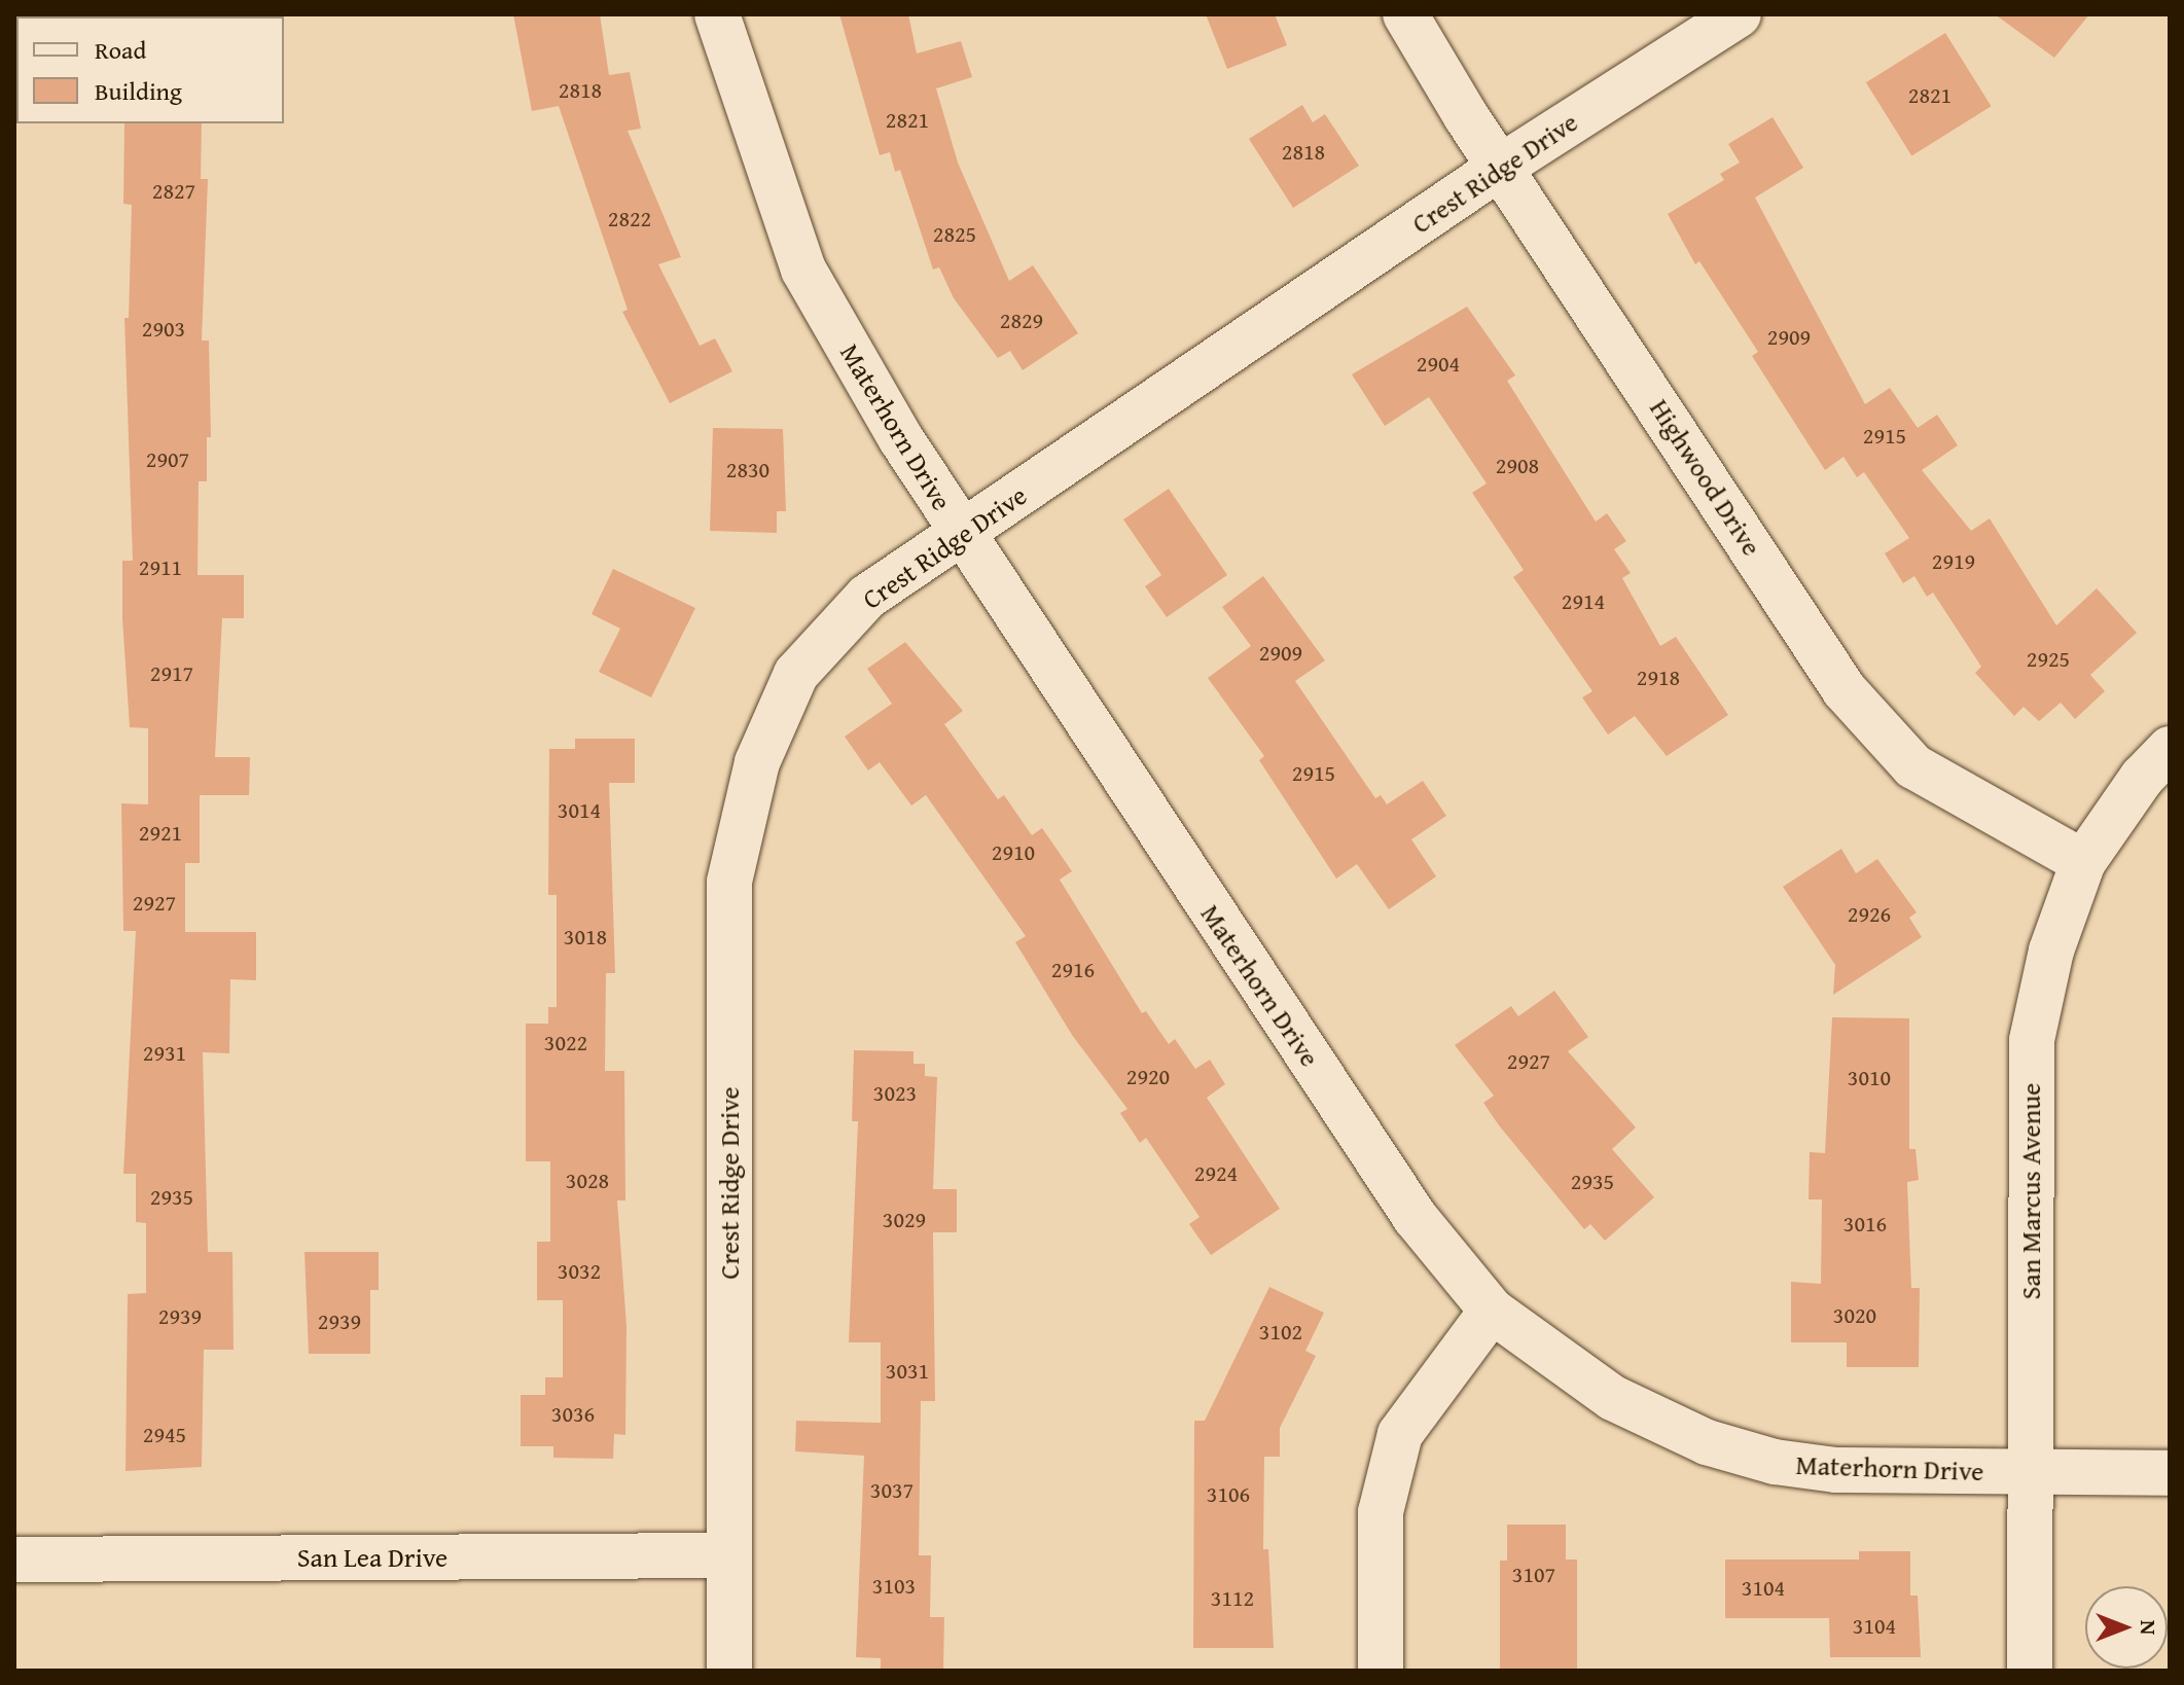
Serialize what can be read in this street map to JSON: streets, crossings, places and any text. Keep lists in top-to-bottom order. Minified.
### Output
{"streets":{"street":["Crest Ridge Drive","Materhorn Drive","Highwood Drive","San Marcus Avenue","San Lea Drive"]},"crossings":[["Crest Ridge Drive","Materhorn Drive"],["Crest Ridge Drive","Highwood Drive"],["Crest Ridge Drive","San Lea Drive"],["Materhorn Drive","San Marcus Avenue"],["Highwood Drive","San Marcus Avenue"]],"house_numbers":["2818","2821","2821","2818","2827","2822","2825","2829","2903","2909","2904","2915","2907","2908","2830","2919","2911","2914","2909","2925","2917","2918","2915","3014","2921","2910","2927","2926","3018","2916","3022","2931","2927","2920","3010","3023","2924","3028","2935","2935","3029","3016","3032","3020","2939","2939","3102","3031","3036","2945","3037","3106","3107","3103","3104","3112","3104"],"legend":["Road","Building"],"north":"right"}
